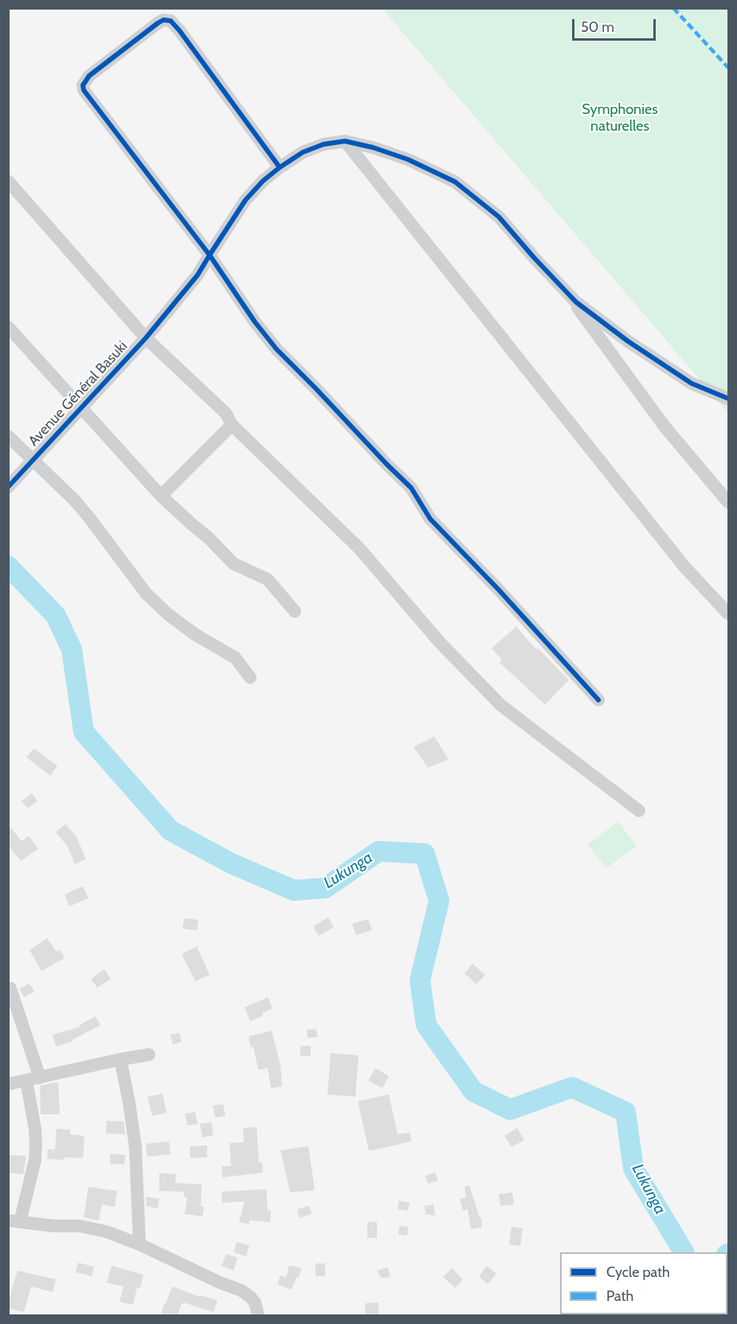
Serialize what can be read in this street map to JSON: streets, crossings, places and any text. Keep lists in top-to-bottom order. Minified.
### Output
{"streets":{"street":["Avenue Général Basuki"]},"water":["Lukunga"],"parks":["Symphonies naturelles"],"legend":["Cycle path","Path"],"scale_bar":"50 m"}
